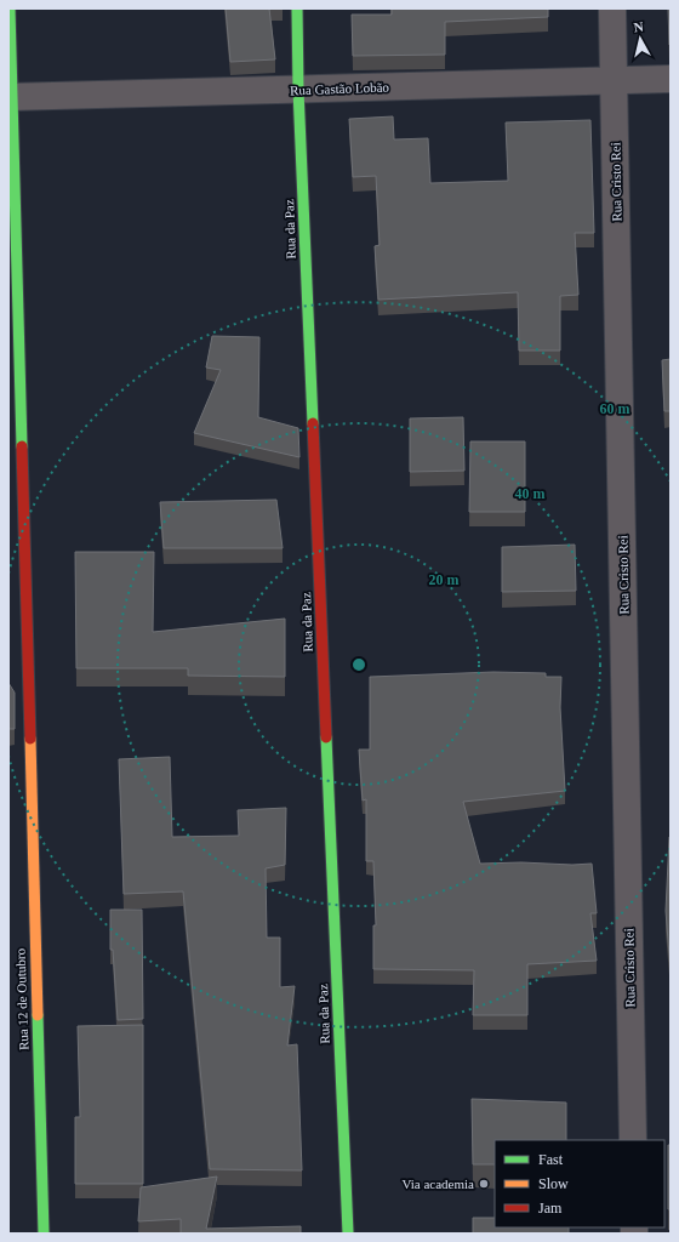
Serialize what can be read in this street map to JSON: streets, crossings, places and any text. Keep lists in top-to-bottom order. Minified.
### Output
{"streets":{"street":["Rua Gastão Lobão","Rua Cristo Rei","Rua da Paz","Rua 12 de Outubro"]},"crossings":[["Rua Gastão Lobão","Rua Cristo Rei"],["Rua Gastão Lobão","Rua da Paz"],["Rua Gastão Lobão","Rua 12 de Outubro"]],"places":["Via academia"],"legend":["Fast","Slow","Jam"],"north":"top","rings":["60 m","40 m","20 m"]}
